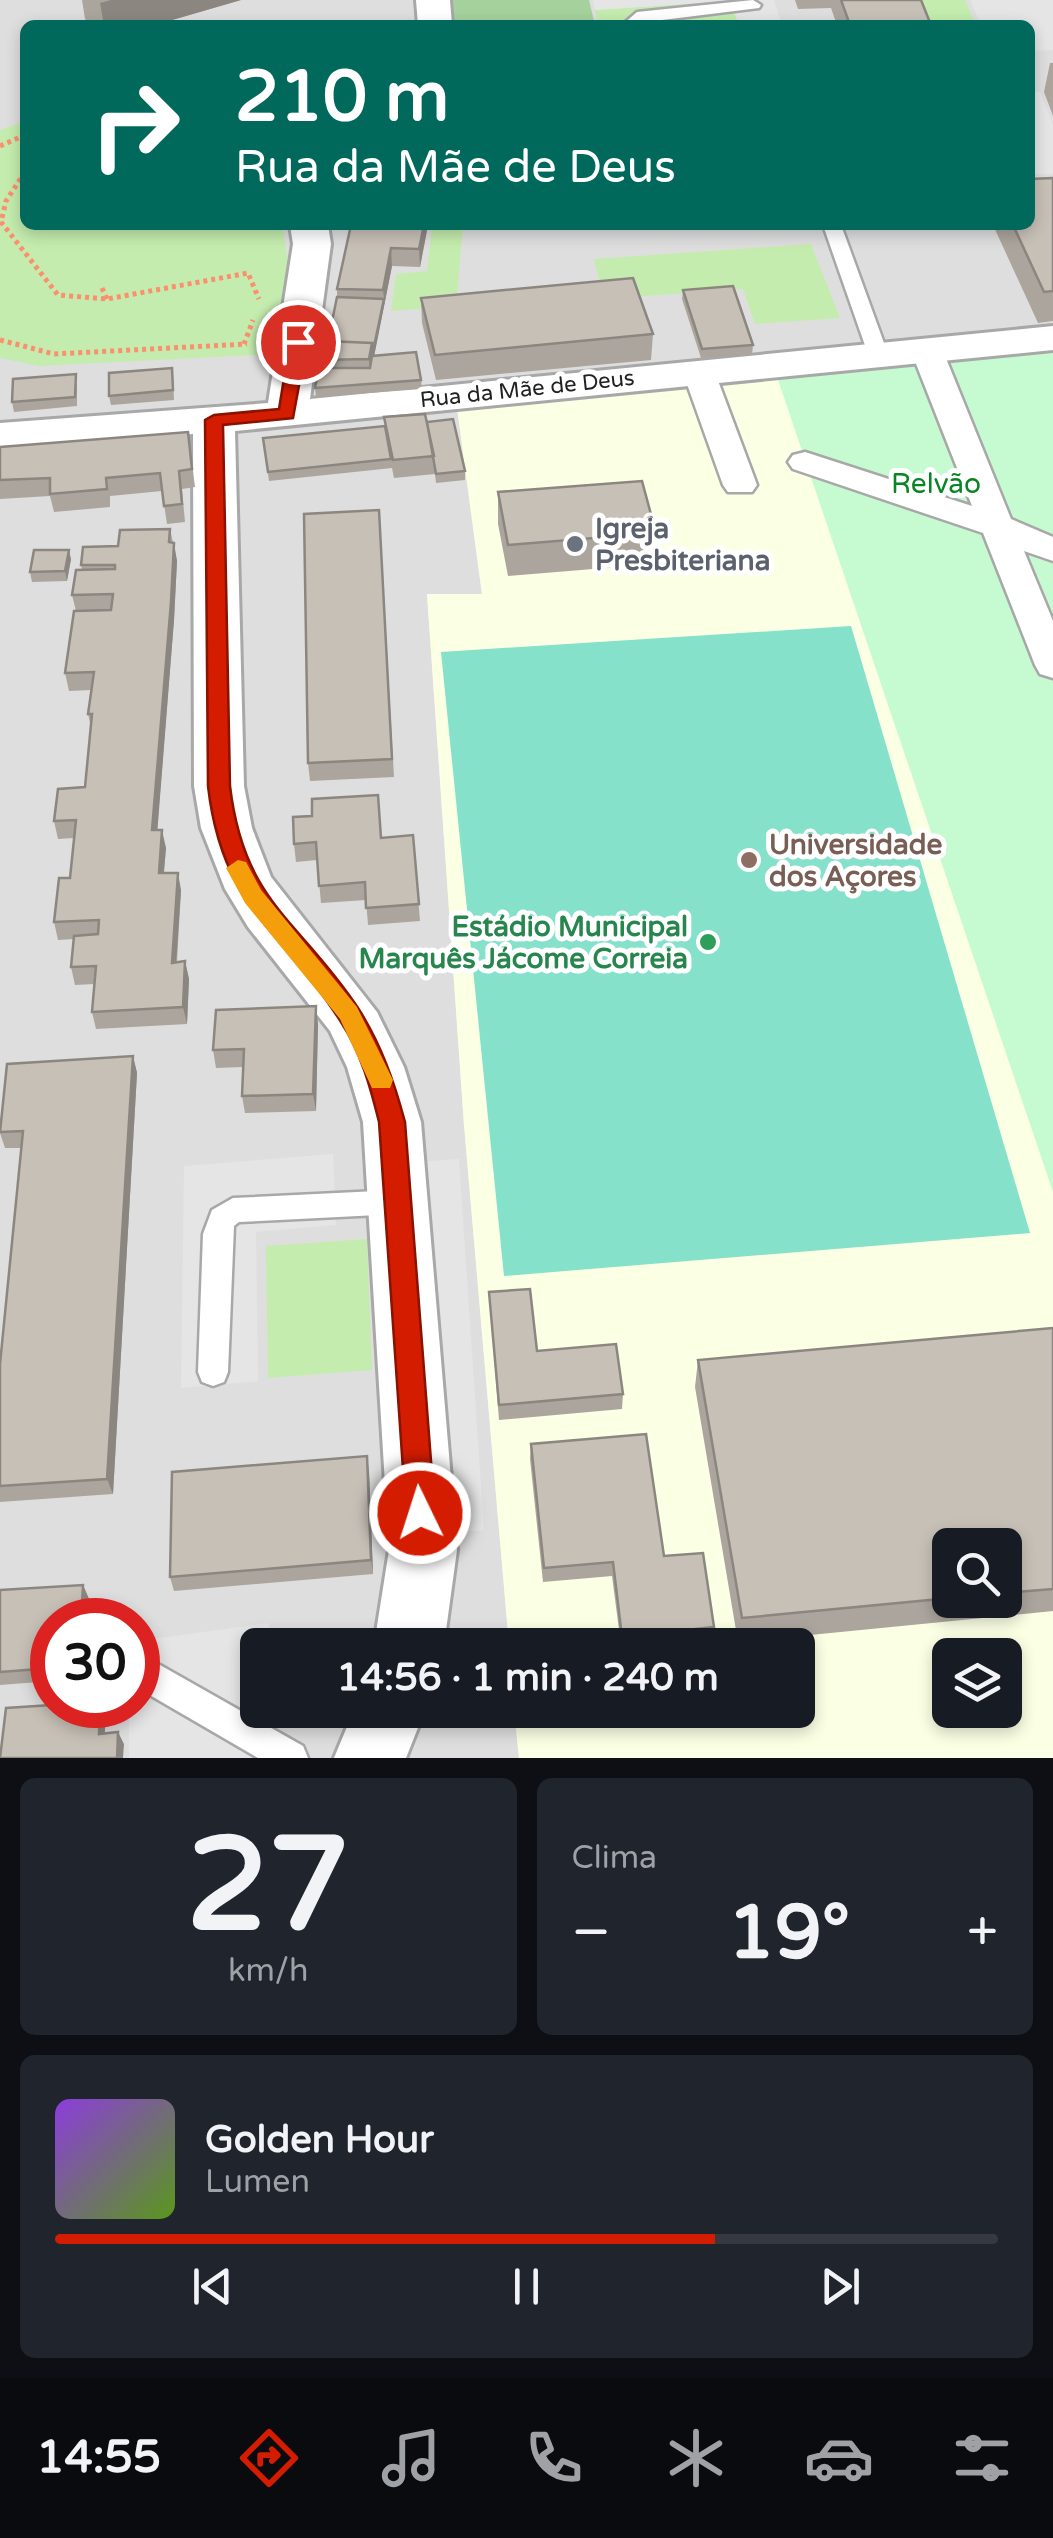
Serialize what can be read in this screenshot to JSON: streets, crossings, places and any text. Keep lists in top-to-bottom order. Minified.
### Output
{"streets":{"street":["Rua da Mãe de Deus"]},"parks":["Relvão"],"places":["Igreja Presbiteriana","Universidade dos Açores","Estádio Municipal Marquês Jácome Correia"],"page":{"turn":["210 m","Rua da Mãe de Deus"],"limit":"30","trip":"14:56 · 1 min · 240 m","tile":[["27","km/h"],"Clima"],"heat":["−","19°","+"],"song":["Golden Hour","Lumen"],"tabs":"14:55"}}
